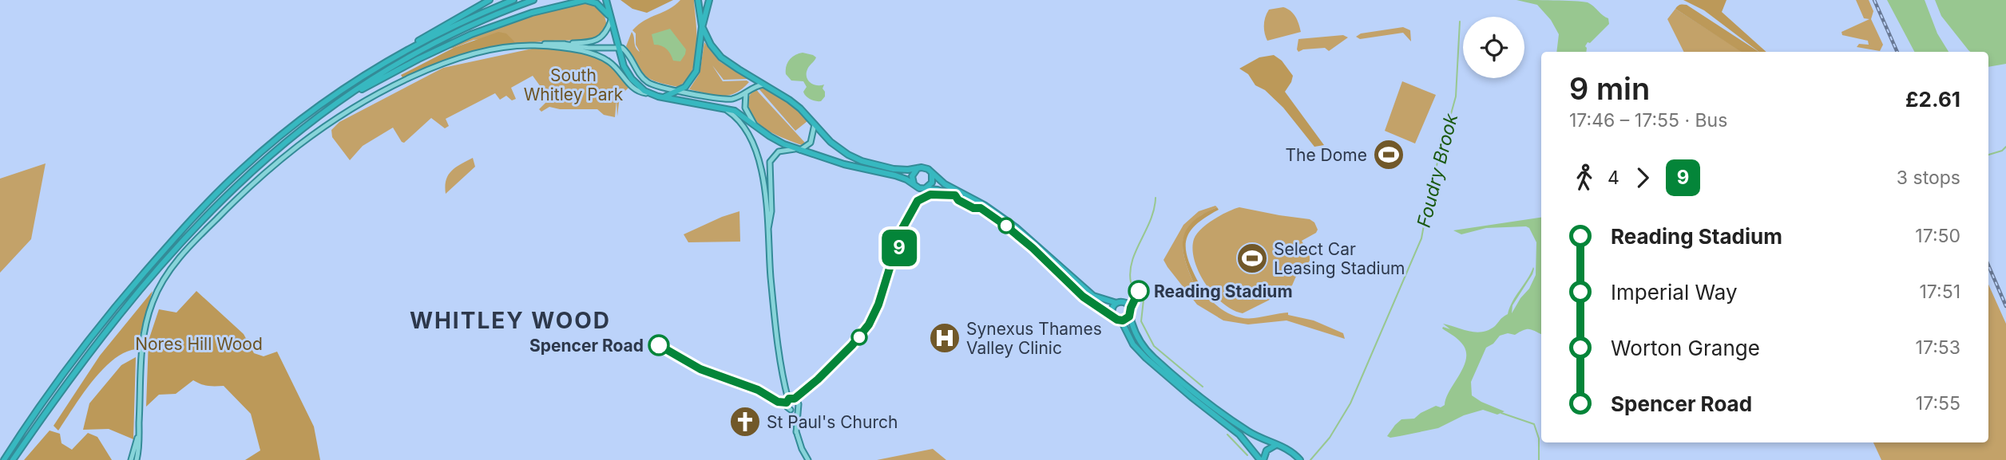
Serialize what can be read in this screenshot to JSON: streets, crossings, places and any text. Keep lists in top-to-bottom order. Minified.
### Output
{"districts":["WHITLEY WOOD"],"water":["Foudry Brook"],"parks":["South Whitley Park","Nores Hill Wood"],"places":{"sports":["The Dome","Select Car Leasing Stadium"],"other":["Reading Stadium","Spencer Road"],"hospital":["Synexus Thames Valley Clinic"],"church":["St Paul's Church"]},"lines":["bus line 9"],"page":{"on_map":"9","heading":["9 min","17:46 – 17:55 · Bus","£2.61"],"legs":["4","9","3 stops"],"list":[{"name":"Reading Stadium","value":"17:50"},{"name":"Imperial Way","value":"17:51"},{"name":"Worton Grange","value":"17:53"},{"name":"Spencer Road","value":"17:55"}]}}
